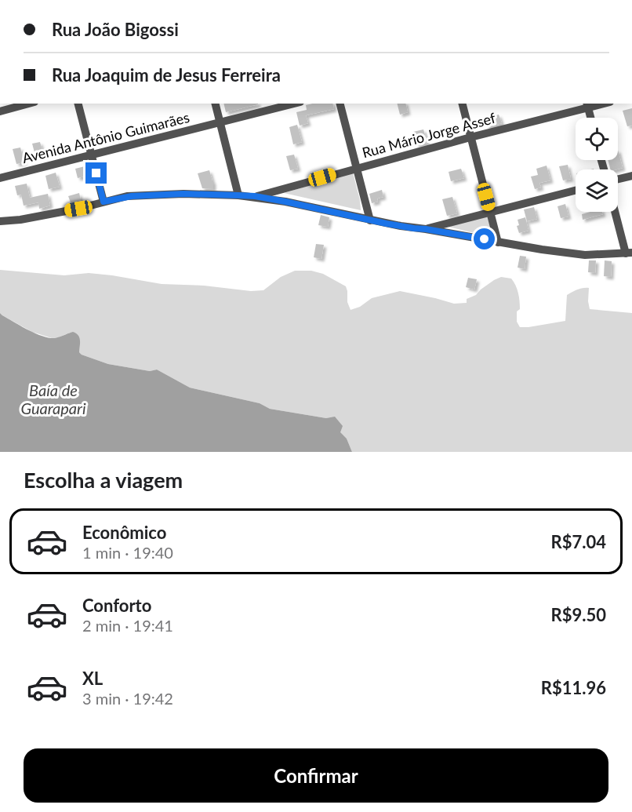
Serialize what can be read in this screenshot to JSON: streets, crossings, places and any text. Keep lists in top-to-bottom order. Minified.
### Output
{"streets":{"street":["Rua Mário Jorge Assef","Avenida Antônio Guimarães"]},"water":["Baía de Guarapari"],"page":{"banner":["Rua João Bigossi","Rua Joaquim de Jesus Ferreira"],"heading":"Escolha a viagem","list":[{"name":"Econômico","note":"1 min · 19:40","value":"R$7.04"},{"name":"Conforto","note":"2 min · 19:41","value":"R$9.50"},{"name":"XL","note":"3 min · 19:42","value":"R$11.96"}],"buttons":"Confirmar"}}
